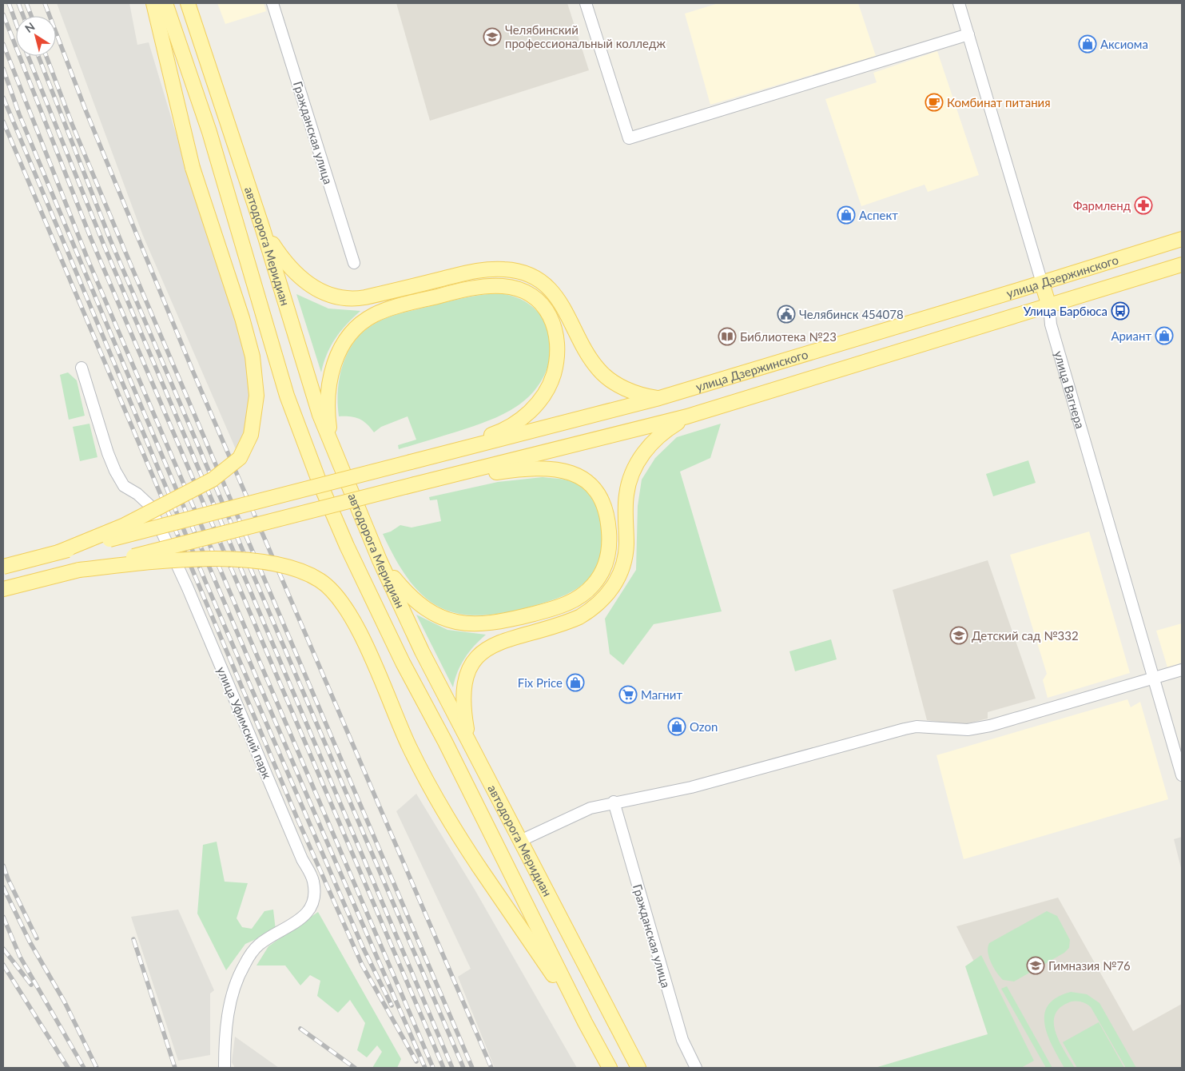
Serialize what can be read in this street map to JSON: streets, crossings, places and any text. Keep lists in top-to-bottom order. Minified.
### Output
{"streets":{"main road":["автодорога Меридиан","улица Дзержинского","улица Вагнера"],"street":["Гражданская улица","улица Уфимский парк"]},"crossings":[["улица Дзержинского","улица Вагнера"]],"places":{"school or university":["Челябинский профессиональный колледж","Детский cад №332","Гимназия №76"],"shop":["Аксиома","Аспект","Ариант","Fix Price","Ozon"],"cafe":["Комбинат питания"],"pharmacy":["Фармленд"],"bus stop":["Улица Барбюса"],"public building":["Челябинск 454078"],"library":["Библиотека №23"],"supermarket":["Магнит"]},"north":"top left"}
